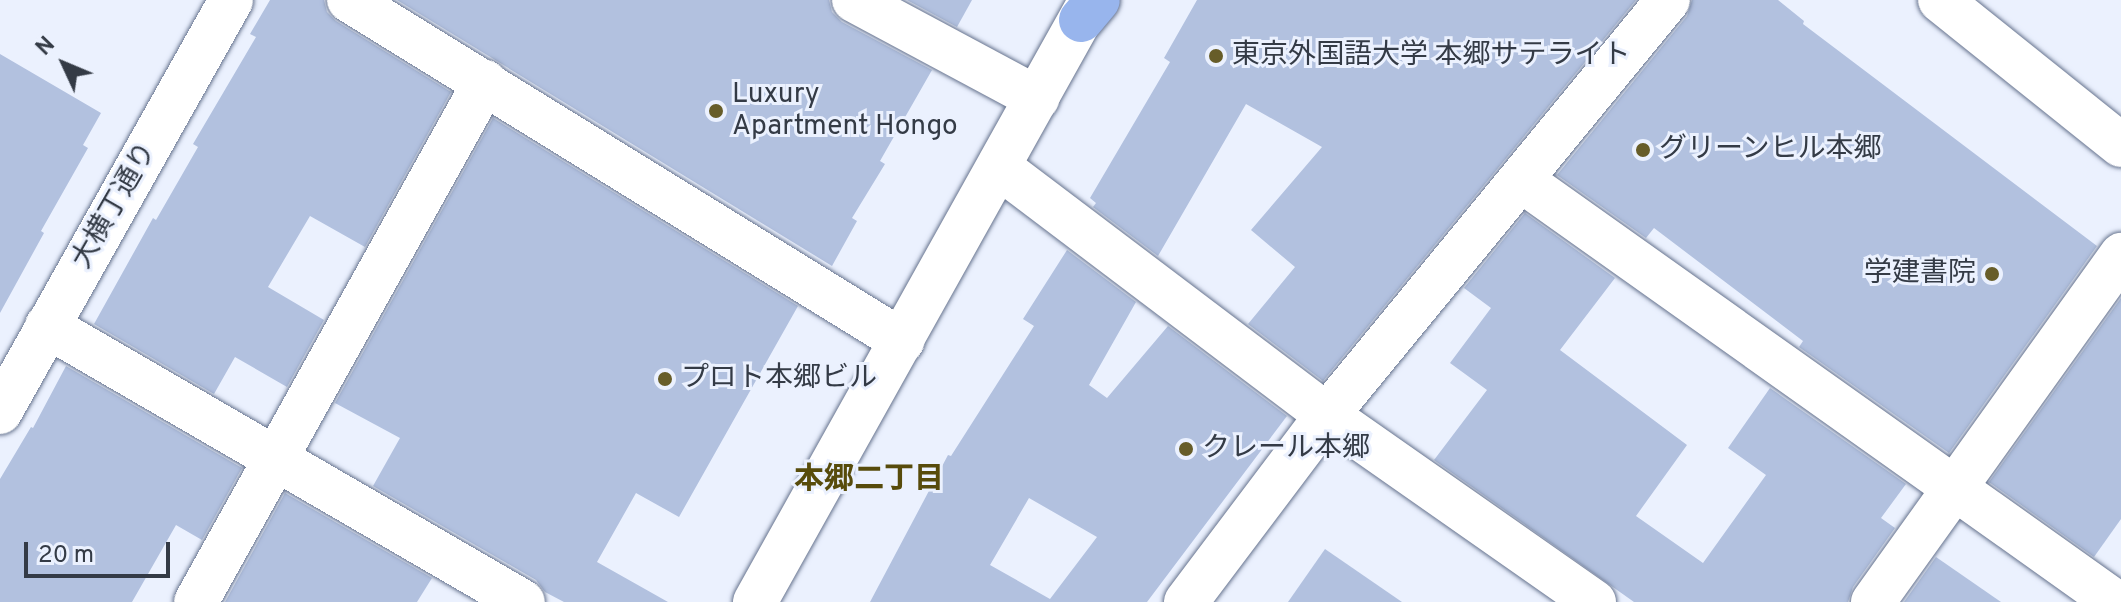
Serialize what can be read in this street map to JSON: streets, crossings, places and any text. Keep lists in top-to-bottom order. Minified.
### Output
{"streets":{"street":["大横丁通り"]},"districts":["本郷二丁目"],"places":["東京外国語大学 本郷サテライト","Luxury Apartment Hongo","グリーンヒル本郷","学建書院","プロト本郷ビル","クレール本郷"],"scale_bar":"20 m","north":"top left"}
